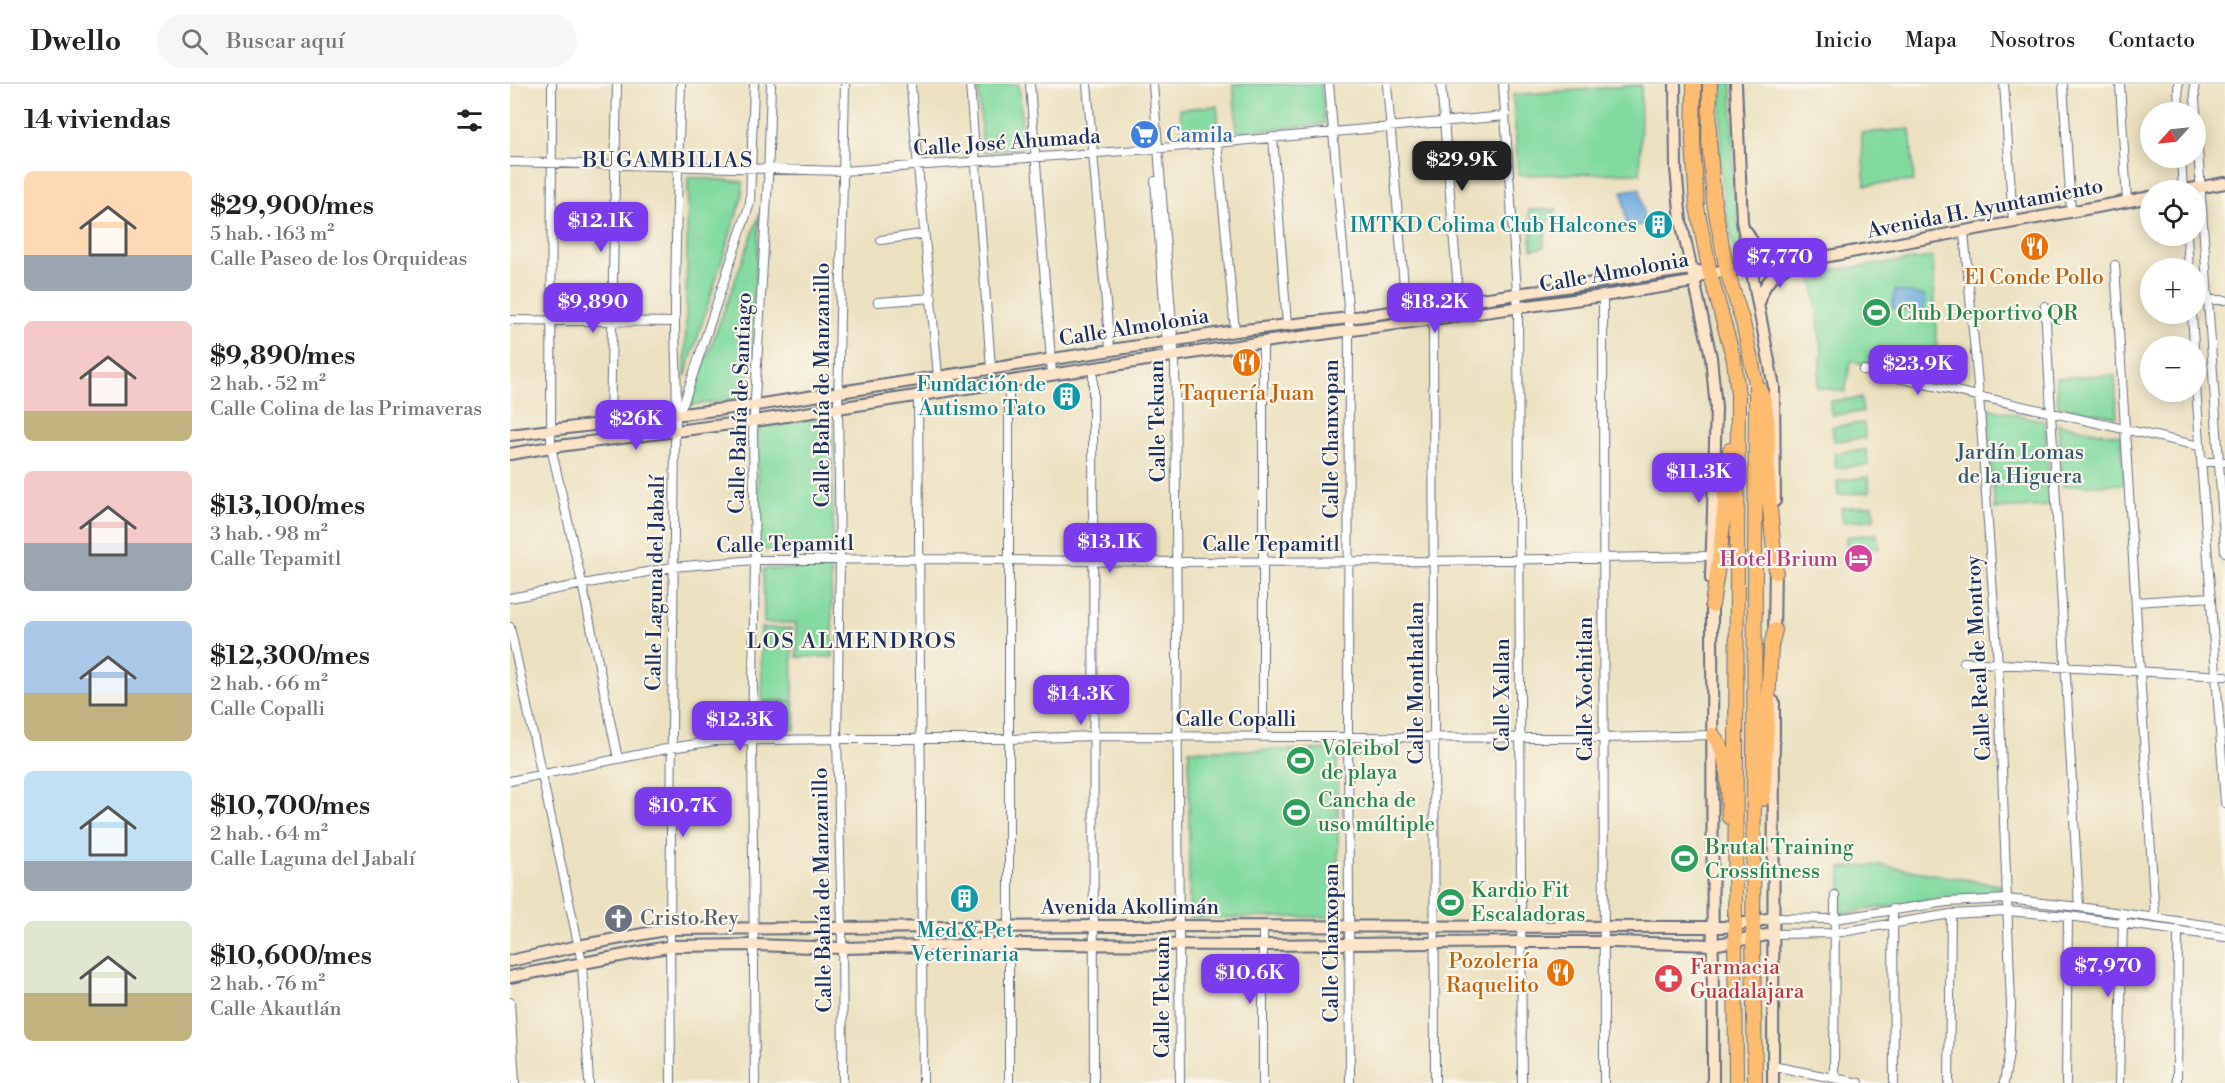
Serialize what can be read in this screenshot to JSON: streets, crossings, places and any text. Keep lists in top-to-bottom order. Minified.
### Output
{"streets":{"street":["Calle José Ahumada","Avenida H. Ayuntamiento","Calle Almolonia","Calle Bahía de Manzanillo","Calle Bahía de Santiago","Calle Tekuan","Calle Chanxopan","Calle Tepamitl","Calle Laguna del Jabalí","Calle Real de Montroy","Calle Monthatlan","Calle Xochitlan","Calle Xallan","Calle Copalli","Avenida Akollimán"]},"crossings":[["Calle José Ahumada","Calle Bahía de Manzanillo"],["Calle José Ahumada","Calle Bahía de Santiago"],["Calle José Ahumada","Calle Tekuan"],["Calle José Ahumada","Calle Chanxopan"],["Calle José Ahumada","Calle Laguna del Jabalí"],["Avenida H. Ayuntamiento","Calle Almolonia"],["Avenida H. Ayuntamiento","Calle Real de Montroy"],["Calle Almolonia","Calle Bahía de Manzanillo"],["Calle Almolonia","Calle Bahía de Santiago"],["Calle Almolonia","Calle Tekuan"],["Calle Almolonia","Calle Chanxopan"],["Calle Almolonia","Calle Laguna del Jabalí"],["Calle Almolonia","Calle Monthatlan"],["Calle Almolonia","Calle Xochitlan"],["Calle Almolonia","Calle Xallan"],["Calle Bahía de Manzanillo","Calle Tepamitl"],["Calle Bahía de Manzanillo","Calle Copalli"],["Calle Bahía de Manzanillo","Avenida Akollimán"],["Calle Bahía de Santiago","Calle Tepamitl"],["Calle Bahía de Santiago","Calle Laguna del Jabalí"],["Calle Bahía de Santiago","Calle Copalli"],["Calle Bahía de Santiago","Avenida Akollimán"],["Calle Tekuan","Calle Tepamitl"],["Calle Tekuan","Calle Copalli"],["Calle Tekuan","Avenida Akollimán"],["Calle Chanxopan","Calle Tepamitl"],["Calle Chanxopan","Calle Copalli"],["Calle Chanxopan","Avenida Akollimán"],["Calle Tepamitl","Calle Laguna del Jabalí"],["Calle Tepamitl","Calle Monthatlan"],["Calle Tepamitl","Calle Xochitlan"],["Calle Tepamitl","Calle Xallan"],["Calle Laguna del Jabalí","Calle Copalli"],["Calle Laguna del Jabalí","Avenida Akollimán"],["Calle Monthatlan","Calle Copalli"],["Calle Monthatlan","Avenida Akollimán"],["Calle Xochitlan","Calle Copalli"],["Calle Xochitlan","Avenida Akollimán"],["Calle Xallan","Calle Copalli"],["Calle Xallan","Avenida Akollimán"]],"districts":["BUGAMBILIAS","LOS ALMENDROS"],"parks":["Jardín Lomas de la Higuera"],"places":{"supermarket":["Camila"],"building":["IMTKD Colima Club Halcones","Fundación de Autismo Tato","Med & Pet Veterinaria"],"restaurant":["El Conde Pollo","Taquería Juan","Pozolería Raquelito"],"sports":["Club Deportivo QR","Voleibol de playa","Cancha de uso múltiple","Brutal Training Crossfitness","Kardio Fit Escaladoras"],"hotel":["Hotel Brium"],"church":["Cristo Rey"],"pharmacy":["Farmacia Guadalajara"]},"north":"bottom left","page":{"header":"Dwello","search":"Buscar aquí","nav":["Inicio","Mapa","Nosotros","Contacto"],"heading":"14 viviendas","map_buttons":["+","−"],"price":["$29.9K","$12.1K","$7,770","$9,890","$18.2K","$23.9K","$26K","$11.3K","$13.1K","$14.3K","$12.3K","$10.7K","$7,970","$10.6K"],"list":[{"name":"$29,900/mes","note":"5 hab. · 163 m² · Calle Paseo de los Orquideas"},{"name":"$9,890/mes","note":"2 hab. · 52 m² · Calle Colina de las Primaveras"},{"name":"$13,100/mes","note":"3 hab. · 98 m² · Calle Tepamitl"},{"name":"$12,300/mes","note":"2 hab. · 66 m² · Calle Copalli"},{"name":"$10,700/mes","note":"2 hab. · 64 m² · Calle Laguna del Jabalí"},{"name":"$10,600/mes","note":"2 hab. · 76 m² · Calle Akautlán"}]}}
